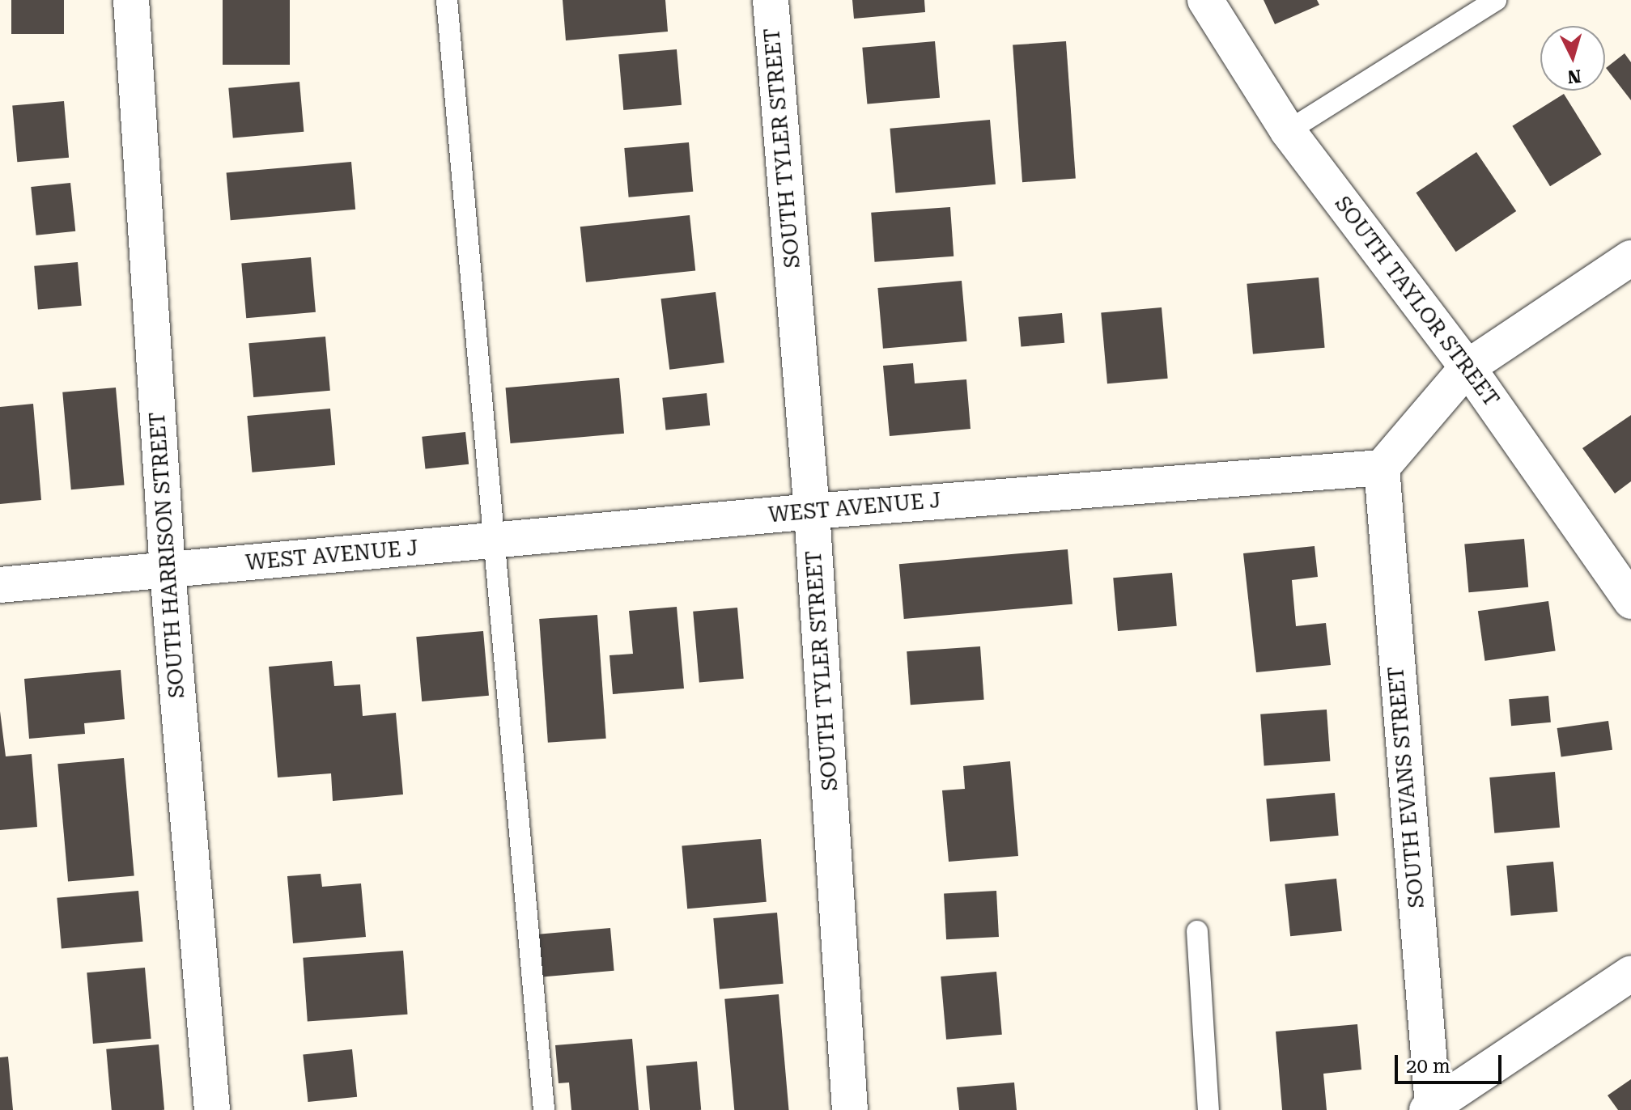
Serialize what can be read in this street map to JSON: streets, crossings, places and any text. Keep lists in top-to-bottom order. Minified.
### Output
{"streets":{"street":["SOUTH TYLER STREET","SOUTH TAYLOR STREET","WEST AVENUE J","SOUTH HARRISON STREET","SOUTH EVANS STREET"]},"crossings":[["SOUTH TYLER STREET","WEST AVENUE J"],["WEST AVENUE J","SOUTH HARRISON STREET"],["WEST AVENUE J","SOUTH EVANS STREET"]],"scale_bar":"20 m","north":"bottom"}
